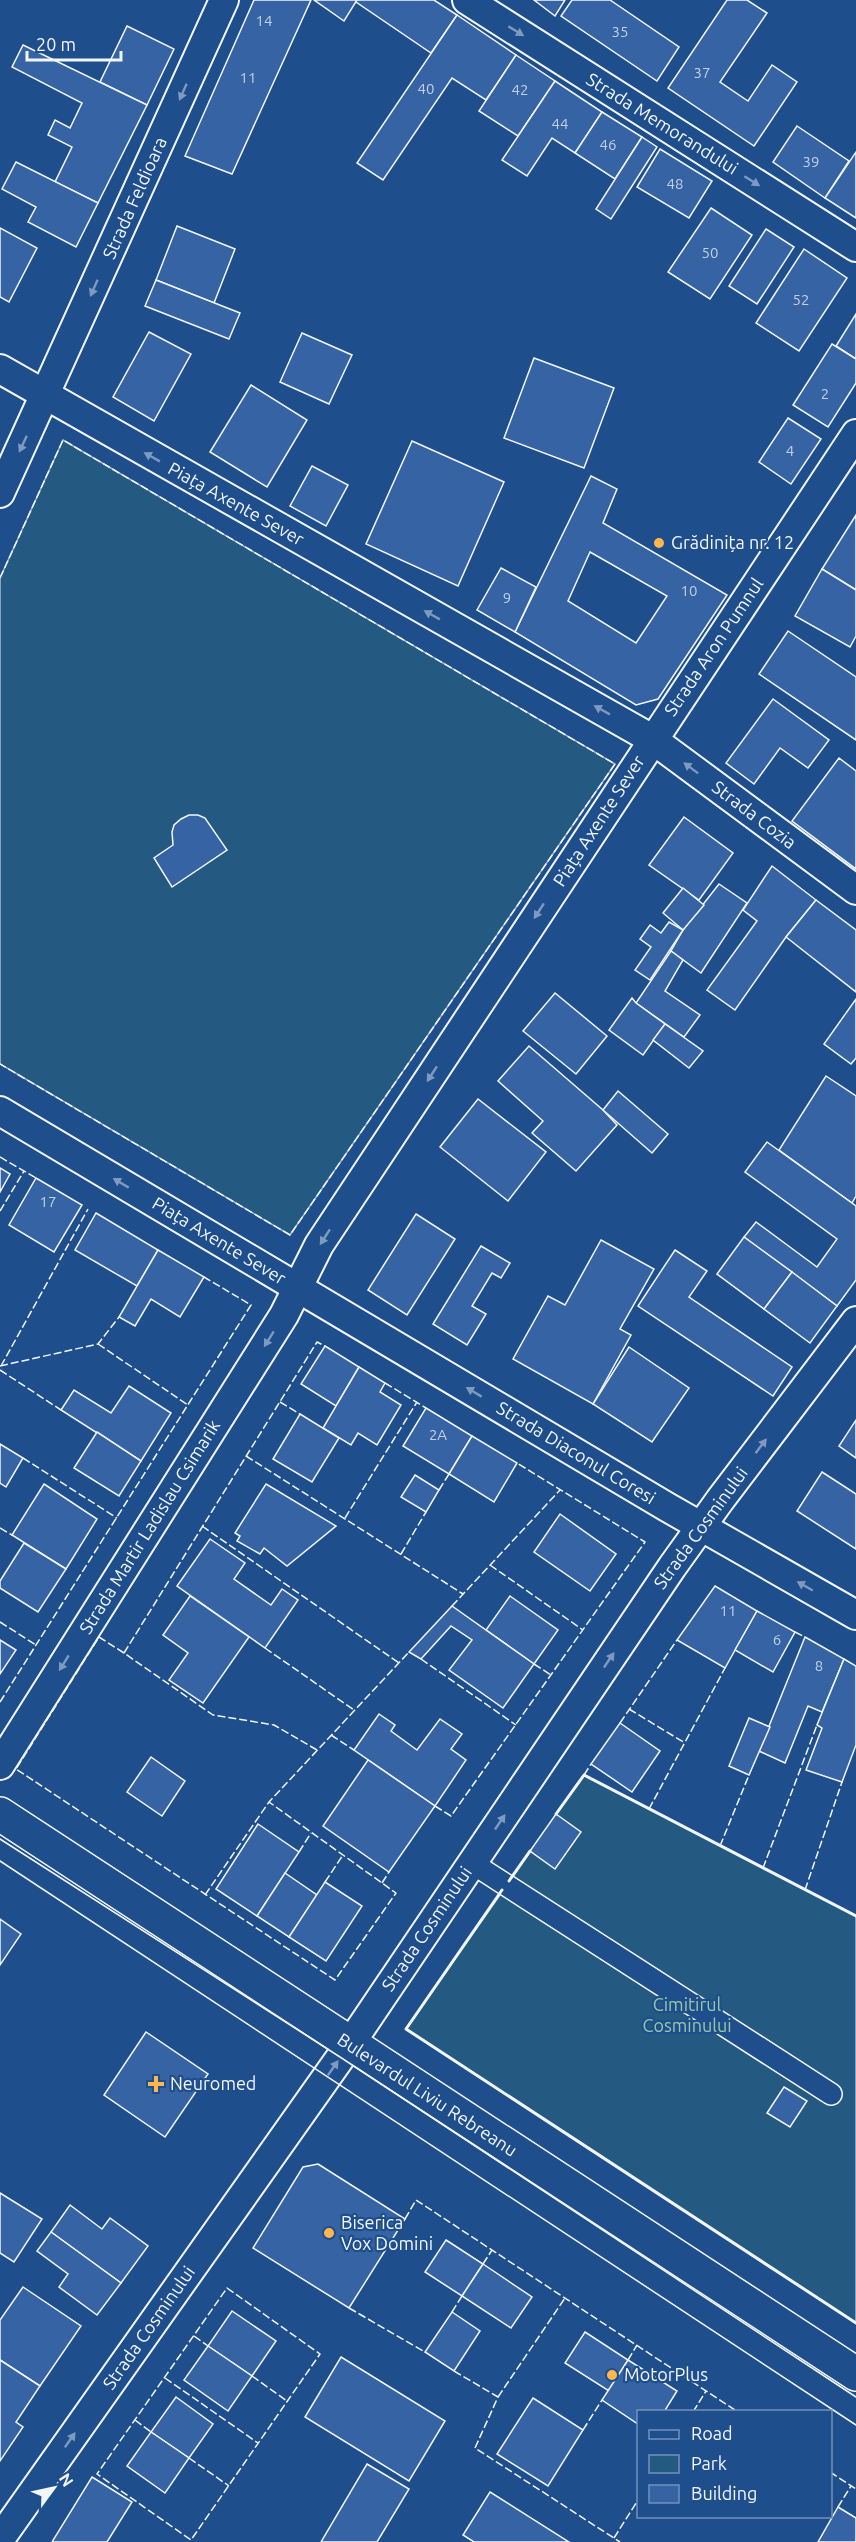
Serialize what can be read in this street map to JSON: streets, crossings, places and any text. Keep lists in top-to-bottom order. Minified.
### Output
{"streets":{"main road":["Bulevardul Liviu Rebreanu"],"street":["Strada Memorandului","Strada Feldioara","Piața Axente Sever","Strada Aron Pumnul","Strada Cozia","Strada Diaconul Coresi","Strada Martir Ladislau Csimarik","Strada Cosminului"]},"crossings":[["Strada Feldioara","Piața Axente Sever"],["Piața Axente Sever","Strada Aron Pumnul"],["Piața Axente Sever","Strada Cozia"],["Piața Axente Sever","Strada Diaconul Coresi"],["Piața Axente Sever","Strada Martir Ladislau Csimarik"],["Strada Aron Pumnul","Strada Cozia"],["Strada Diaconul Coresi","Strada Martir Ladislau Csimarik"],["Strada Diaconul Coresi","Strada Cosminului"],["Strada Cosminului","Bulevardul Liviu Rebreanu"]],"one_way":["Strada Memorandului","Strada Feldioara","Strada Cozia","Strada Diaconul Coresi","Strada Martir Ladislau Csimarik","Strada Cosminului"],"parks":["Cimitirul Cosminului"],"places":{"other":["Grădinița nr. 12","Biserica Vox Domini","MotorPlus"],"health":["Neuromed"]},"house_numbers":["14","35","37","11","40","42","44","46","39","48","50","52","2","4","10","9","17","2A","11","6","8"],"legend":["Road","Park","Building"],"scale_bar":"20 m","north":"top right"}
